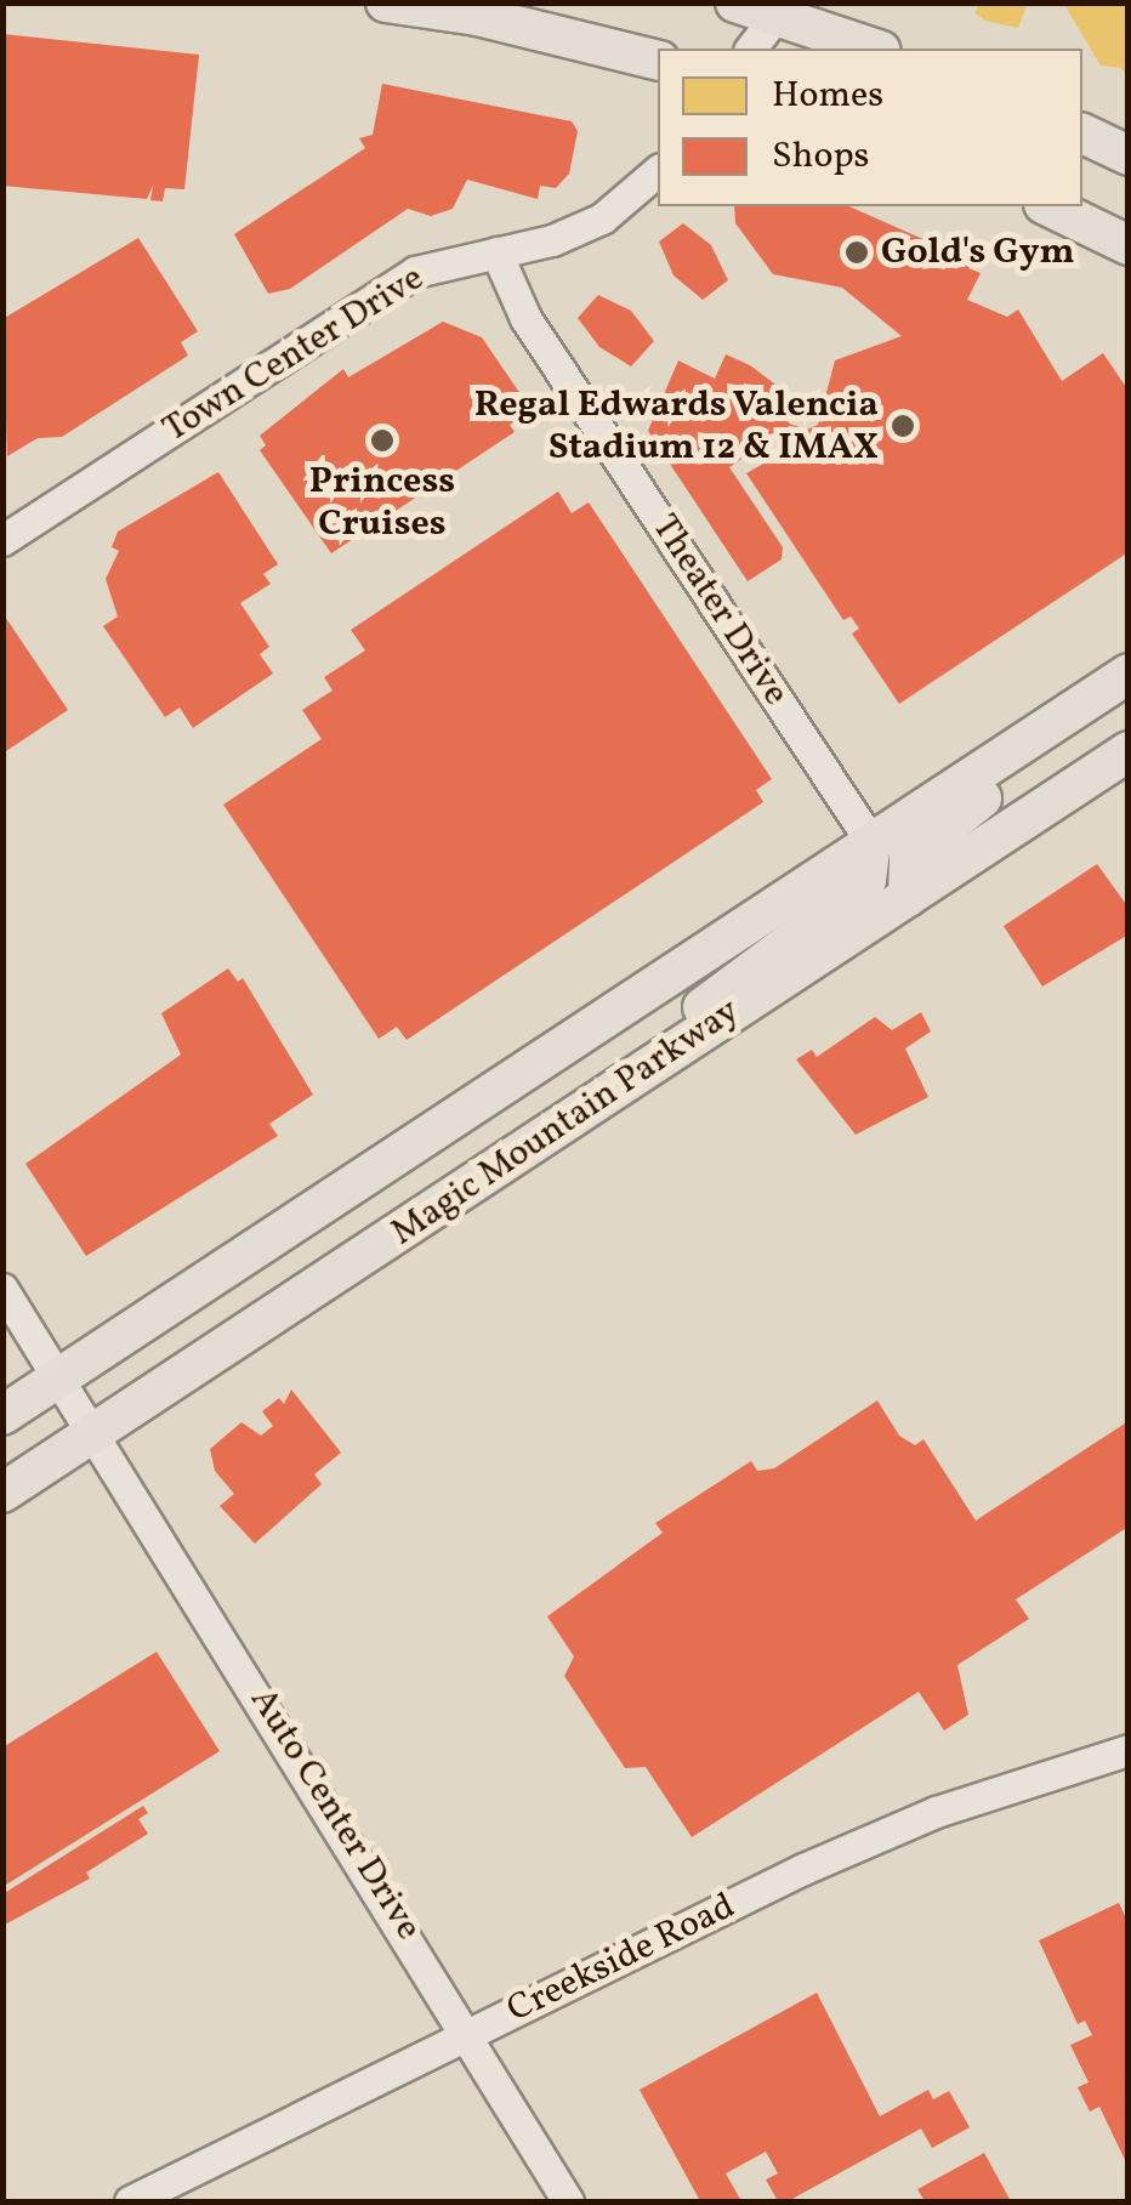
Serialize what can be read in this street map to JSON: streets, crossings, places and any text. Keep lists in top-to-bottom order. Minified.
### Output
{"streets":{"main road":["Magic Mountain Parkway"],"street":["Town Center Drive","Theater Drive","Auto Center Drive","Creekside Road"]},"crossings":[["Town Center Drive","Theater Drive"],["Theater Drive","Magic Mountain Parkway"],["Magic Mountain Parkway","Auto Center Drive"],["Auto Center Drive","Creekside Road"]],"places":["Gold's Gym","Regal Edwards Valencia Stadium 12 & IMAX","Princess Cruises"],"legend":["Homes","Shops"]}
